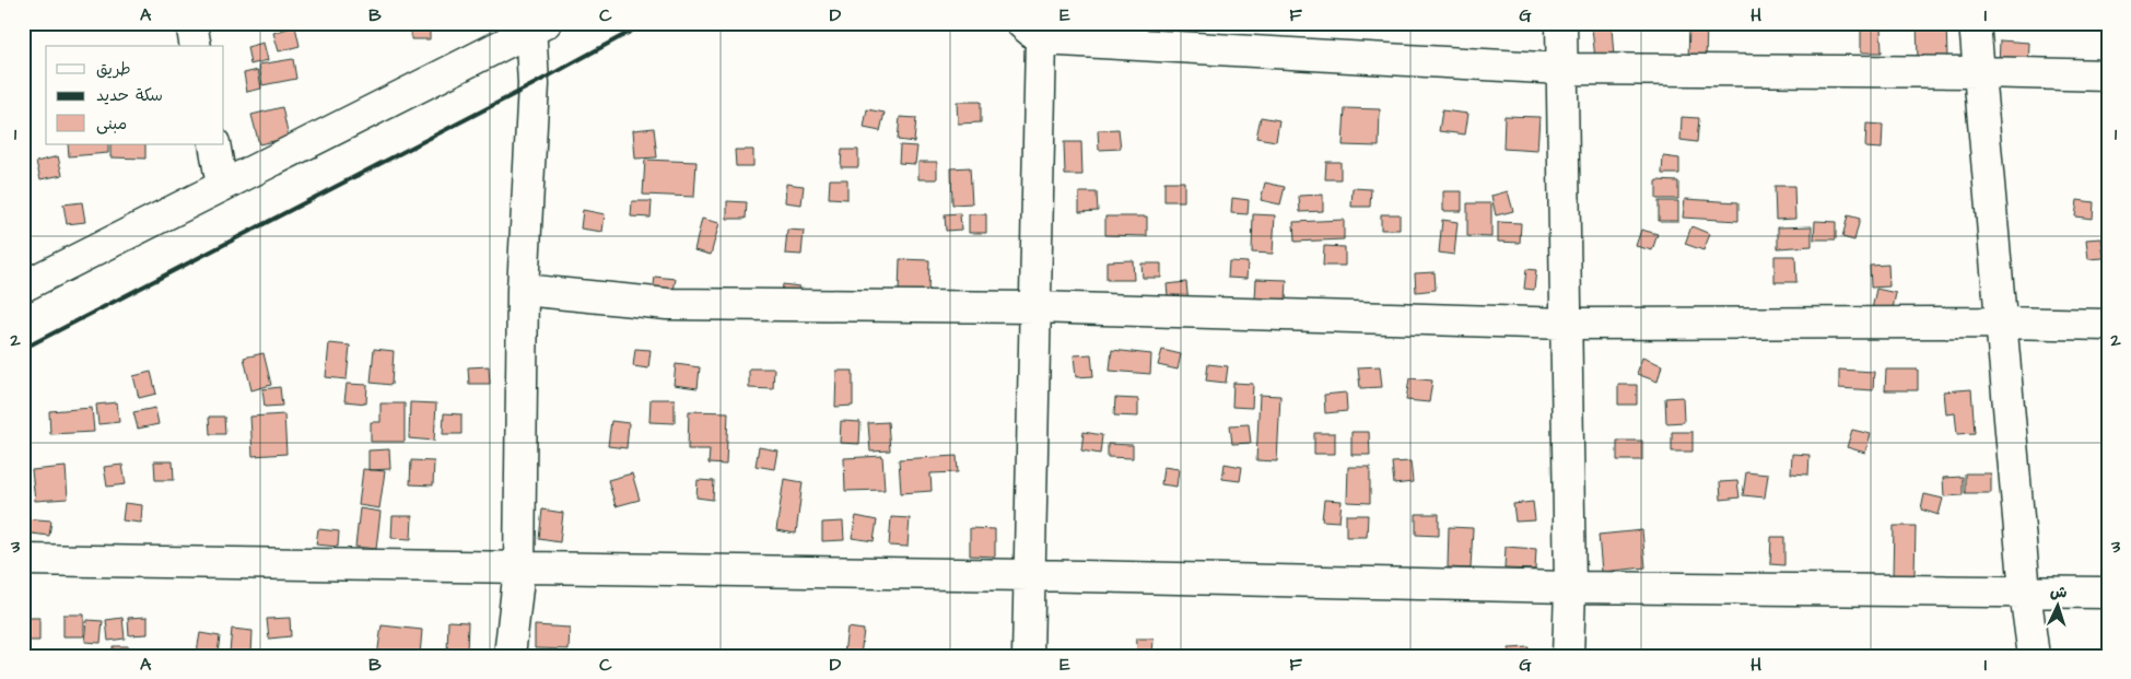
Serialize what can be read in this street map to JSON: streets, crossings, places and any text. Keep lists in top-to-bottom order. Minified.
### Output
{"legend":["طريق","سكة حديد","مبنى"],"north":"top","grid":{"columns":["A","B","C","D","E","F","G","H","I"],"rows":["1","2","3"]}}
